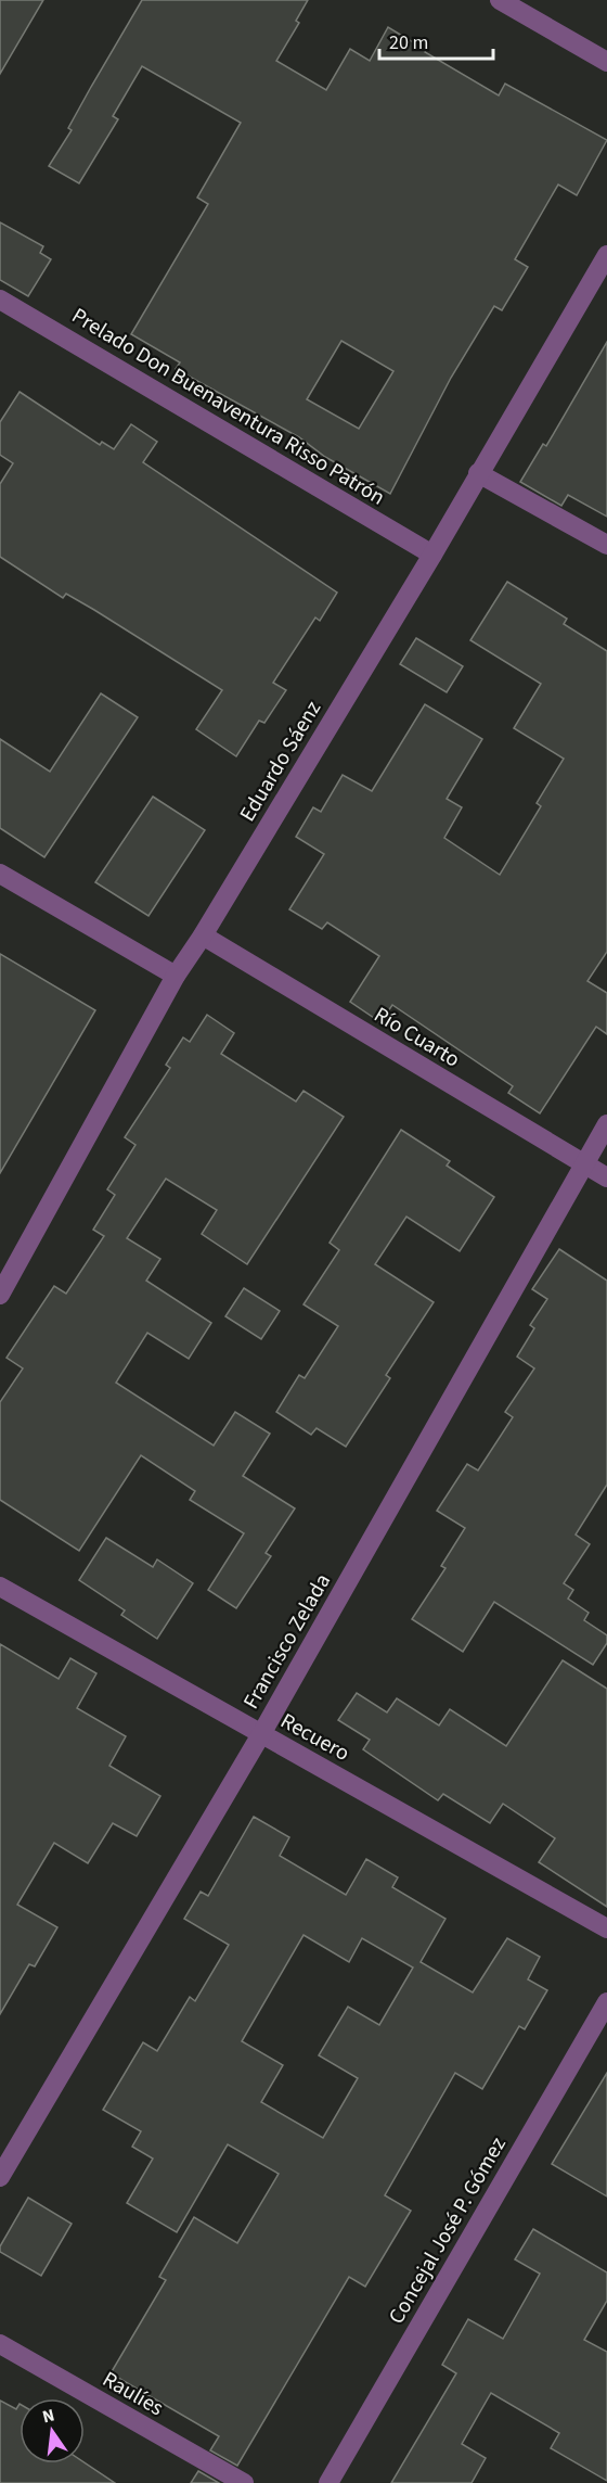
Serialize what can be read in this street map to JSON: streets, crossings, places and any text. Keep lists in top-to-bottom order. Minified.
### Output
{"streets":{"street":["Prelado Don Buenaventura Risso Patrón","Eduardo Sáenz","Río Cuarto","Francisco Zelada","Recuero","Concejal José P. Gómez","Raulíes"]},"crossings":[["Prelado Don Buenaventura Risso Patrón","Eduardo Sáenz"],["Eduardo Sáenz","Río Cuarto"],["Río Cuarto","Francisco Zelada"],["Francisco Zelada","Recuero"]],"scale_bar":"20 m","north":"top"}
